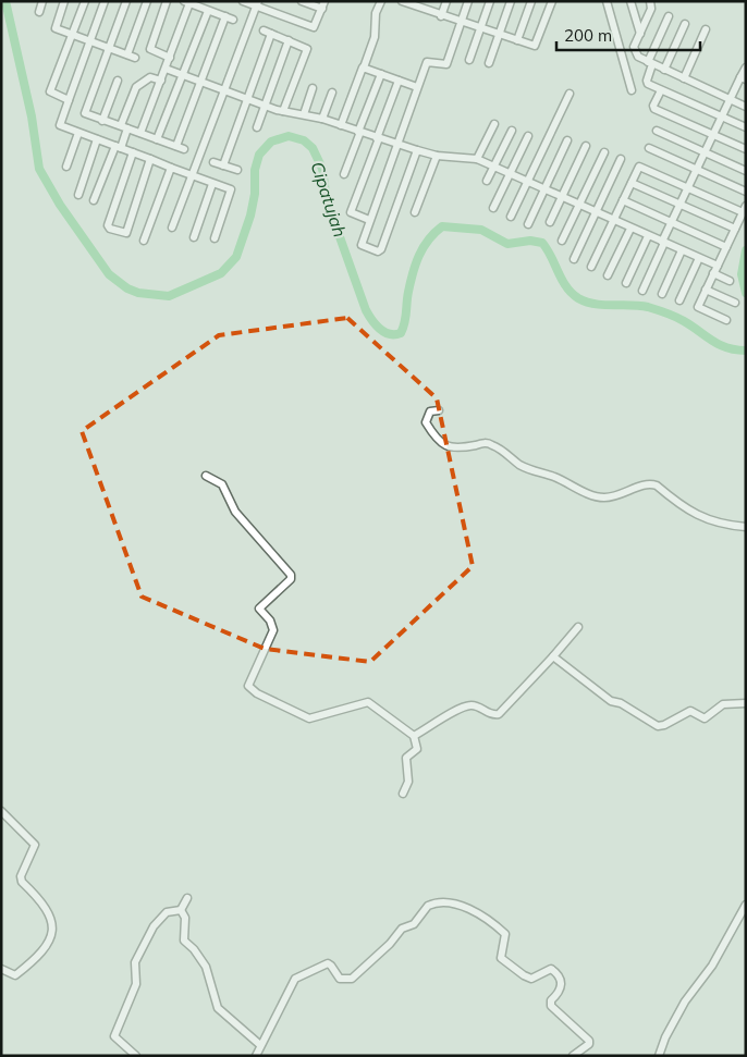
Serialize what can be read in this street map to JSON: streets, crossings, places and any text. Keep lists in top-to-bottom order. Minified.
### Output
{"water":["Cipatujah"],"scale_bar":"200 m"}
